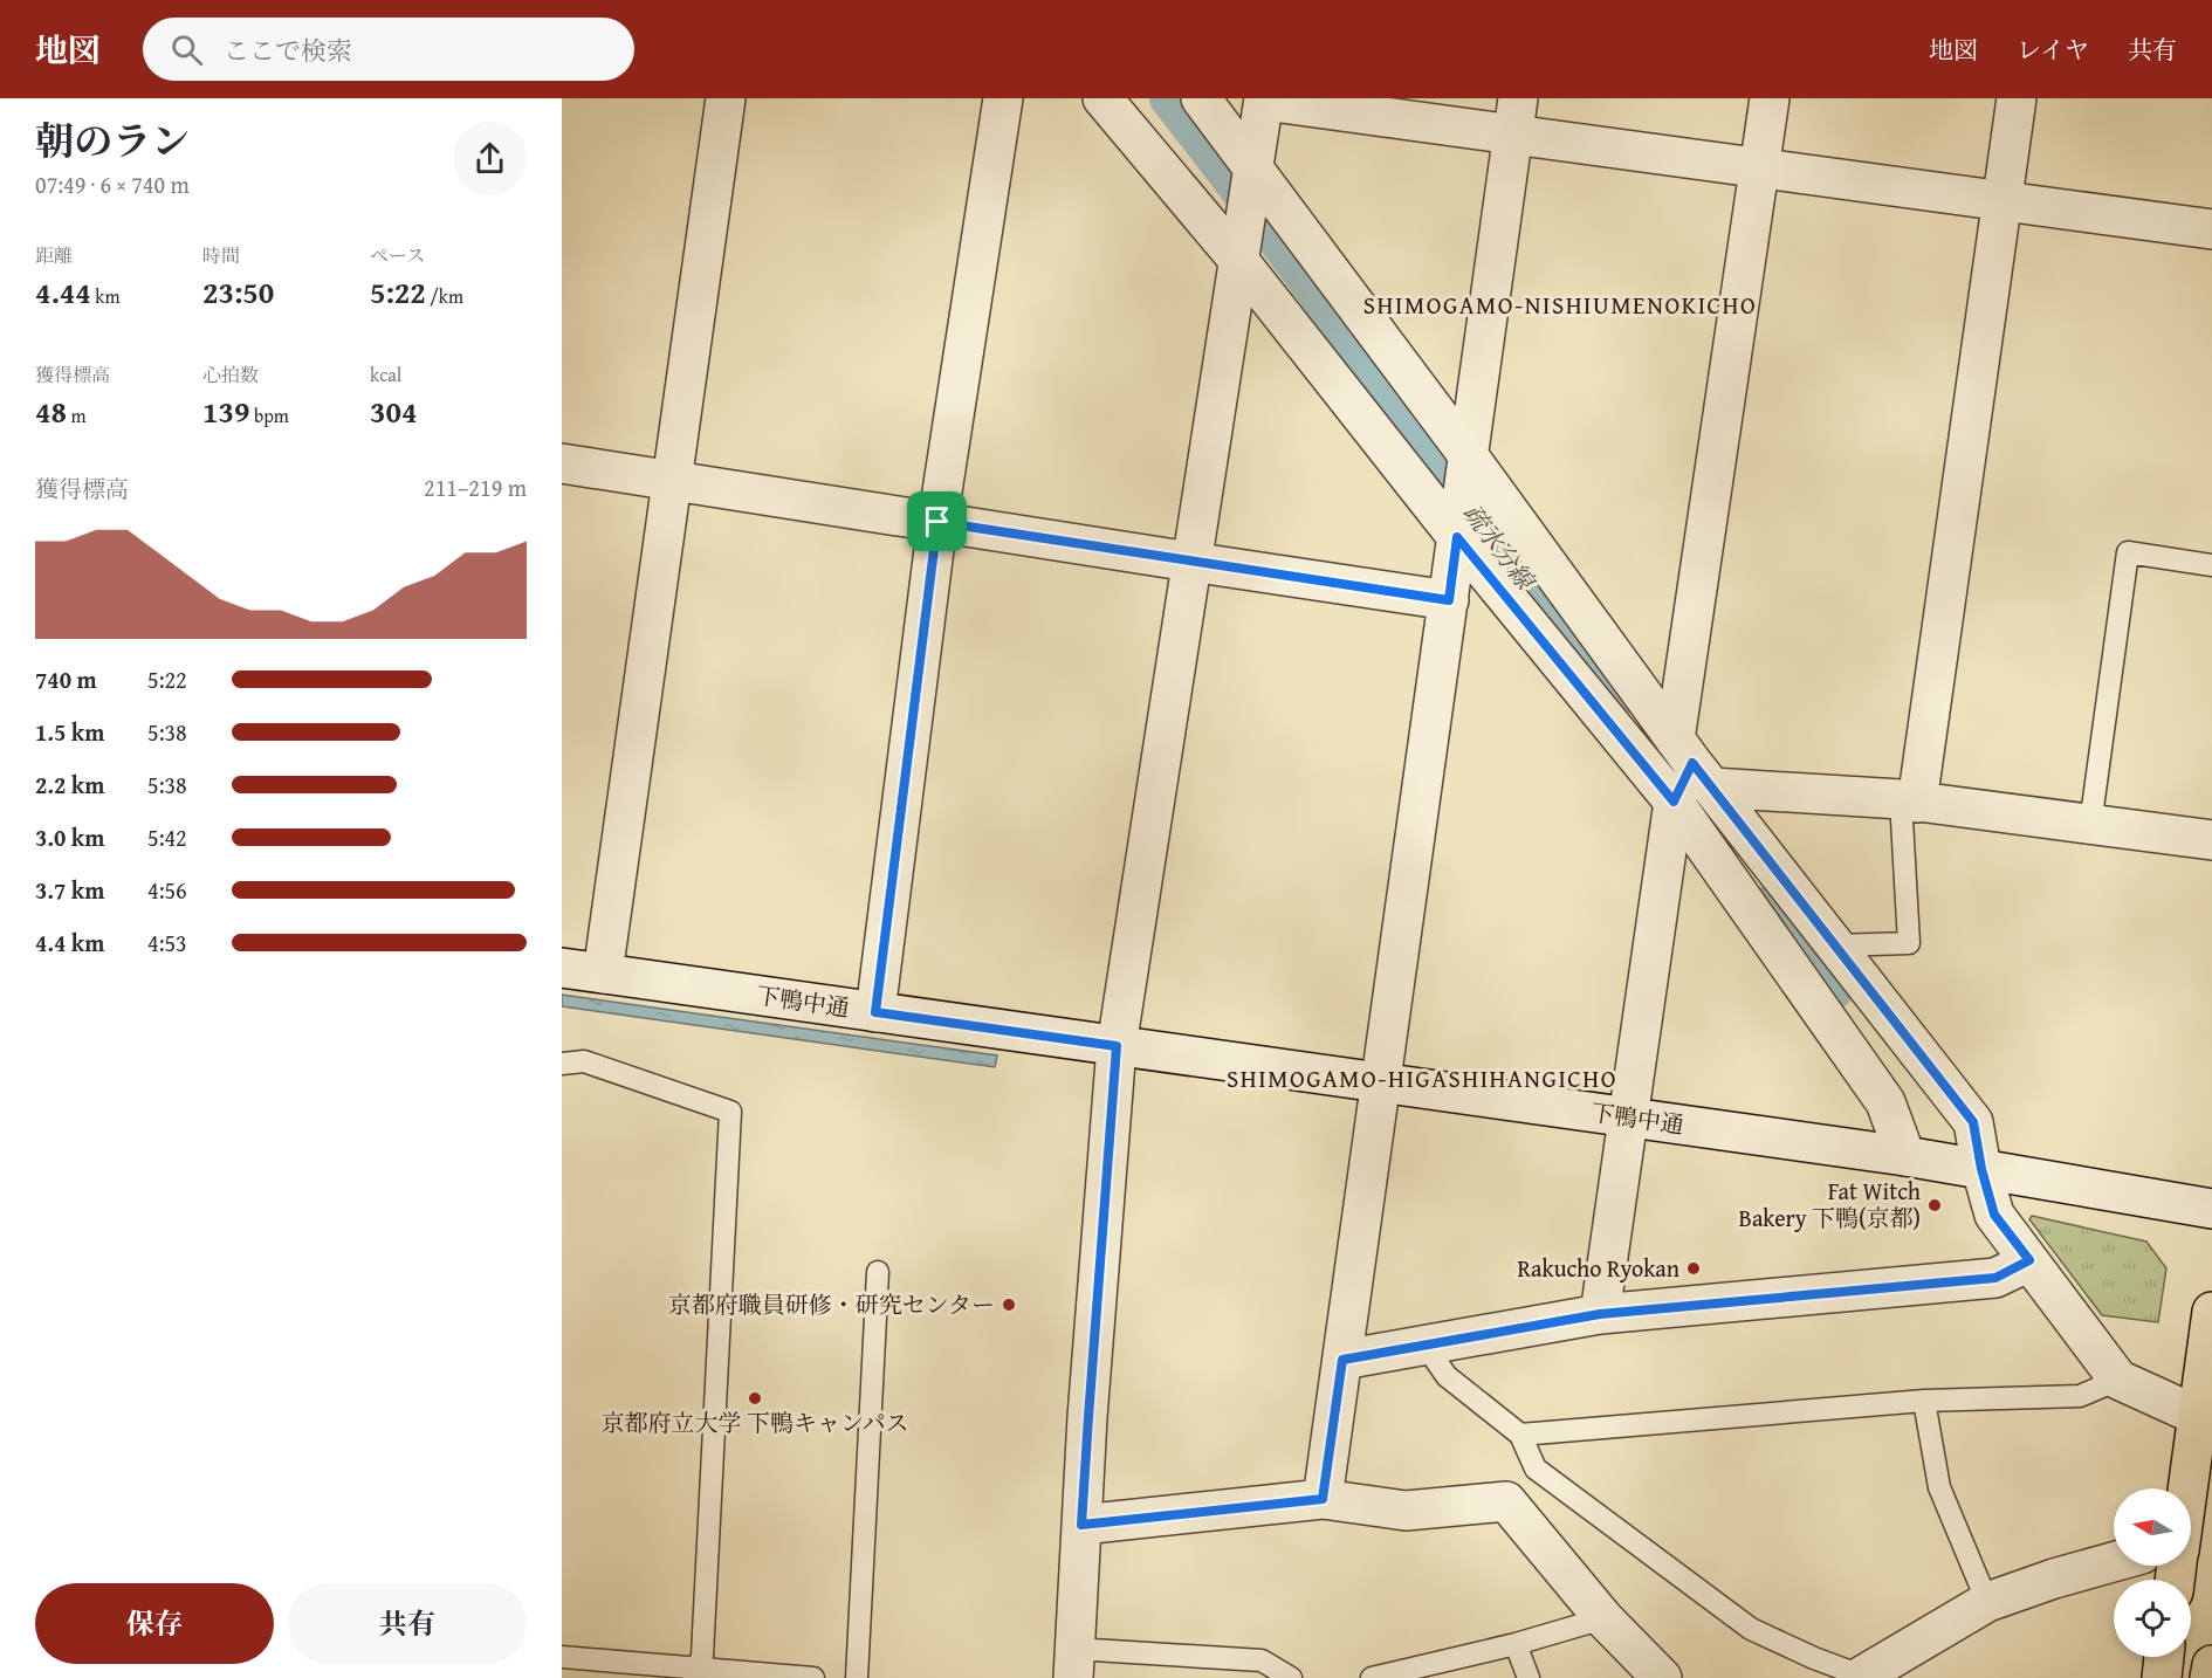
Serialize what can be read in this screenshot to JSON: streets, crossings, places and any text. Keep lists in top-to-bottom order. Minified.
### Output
{"streets":{"street":["下鴨中通"]},"districts":["SHIMOGAMO-NISHIUMENOKICHO","SHIMOGAMO-HIGASHIHANGICHO"],"water":["疏水分線"],"places":["Fat Witch Bakery 下鴨(京都)","Rakucho Ryokan","京都府職員研修・研究センター","京都府立大学 下鴨キャンパス"],"north":"left","page":{"header":"地図","search":"ここで検索","nav":["地図","レイヤ","共有"],"heading":["朝のラン","07:49 · 6 × 740 m"],"stats":[["距離","4.44 km"],["時間","23:50"],["ペース","5:22 /km"],["獲得標高","48 m"],["心拍数","139 bpm"],["kcal","304"]],"chart":["獲得標高","211–219 m"],"list":[{"name":"740 m","note":"5:22"},{"name":"1.5 km","note":"5:38"},{"name":"2.2 km","note":"5:38"},{"name":"3.0 km","note":"5:42"},{"name":"3.7 km","note":"4:56"},{"name":"4.4 km","note":"4:53"}],"buttons":["保存","共有"]}}
